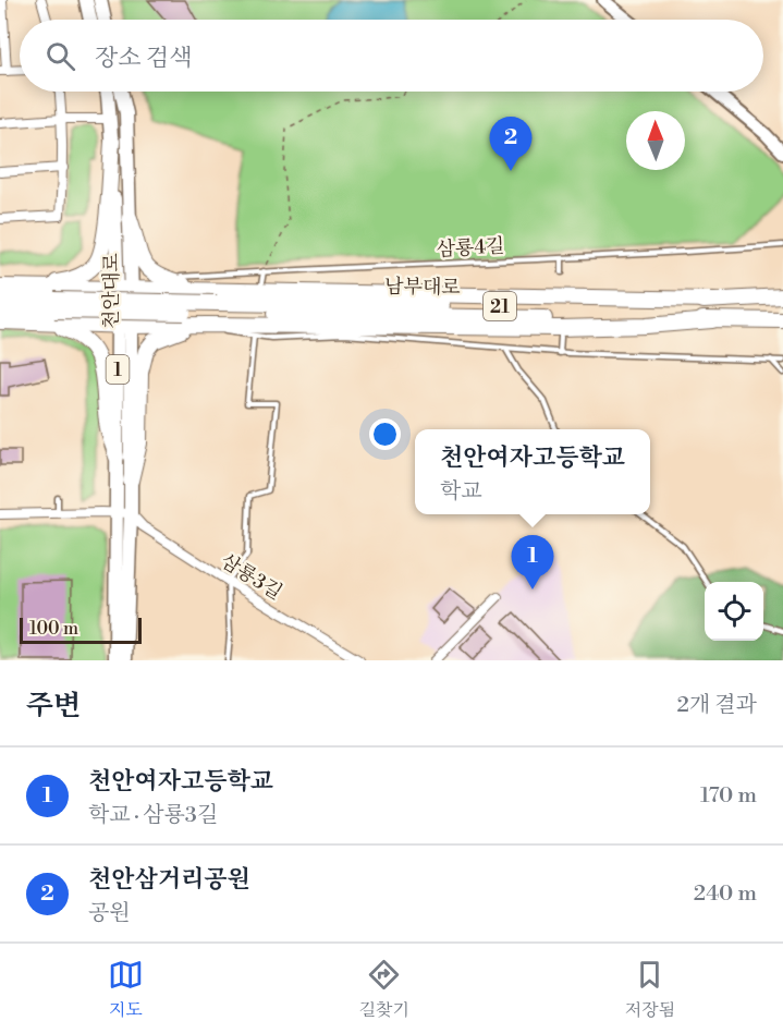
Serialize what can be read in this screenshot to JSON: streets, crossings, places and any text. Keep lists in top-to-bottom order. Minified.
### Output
{"streets":{"highway":["남부대로","21"],"main road":["천안대로","1"],"street":["삼룡3길"],"lane":["삼룡4길"]},"crossings":[["남부대로","21"],["천안대로","삼룡3길"]],"scale_bar":"100 m","north":"top","page":{"search":"장소 검색","pins":["2","1"],"popup":["천안여자고등학교","학교"],"scale":"100 m","heading":["주변","2개 결과"],"list":[{"mark":"1","name":"천안여자고등학교","note":"학교 · 삼룡3길","value":"170 m"},{"mark":"2","name":"천안삼거리공원","note":"공원","value":"240 m"}],"nav":["지도","길찾기","저장됨"]}}
